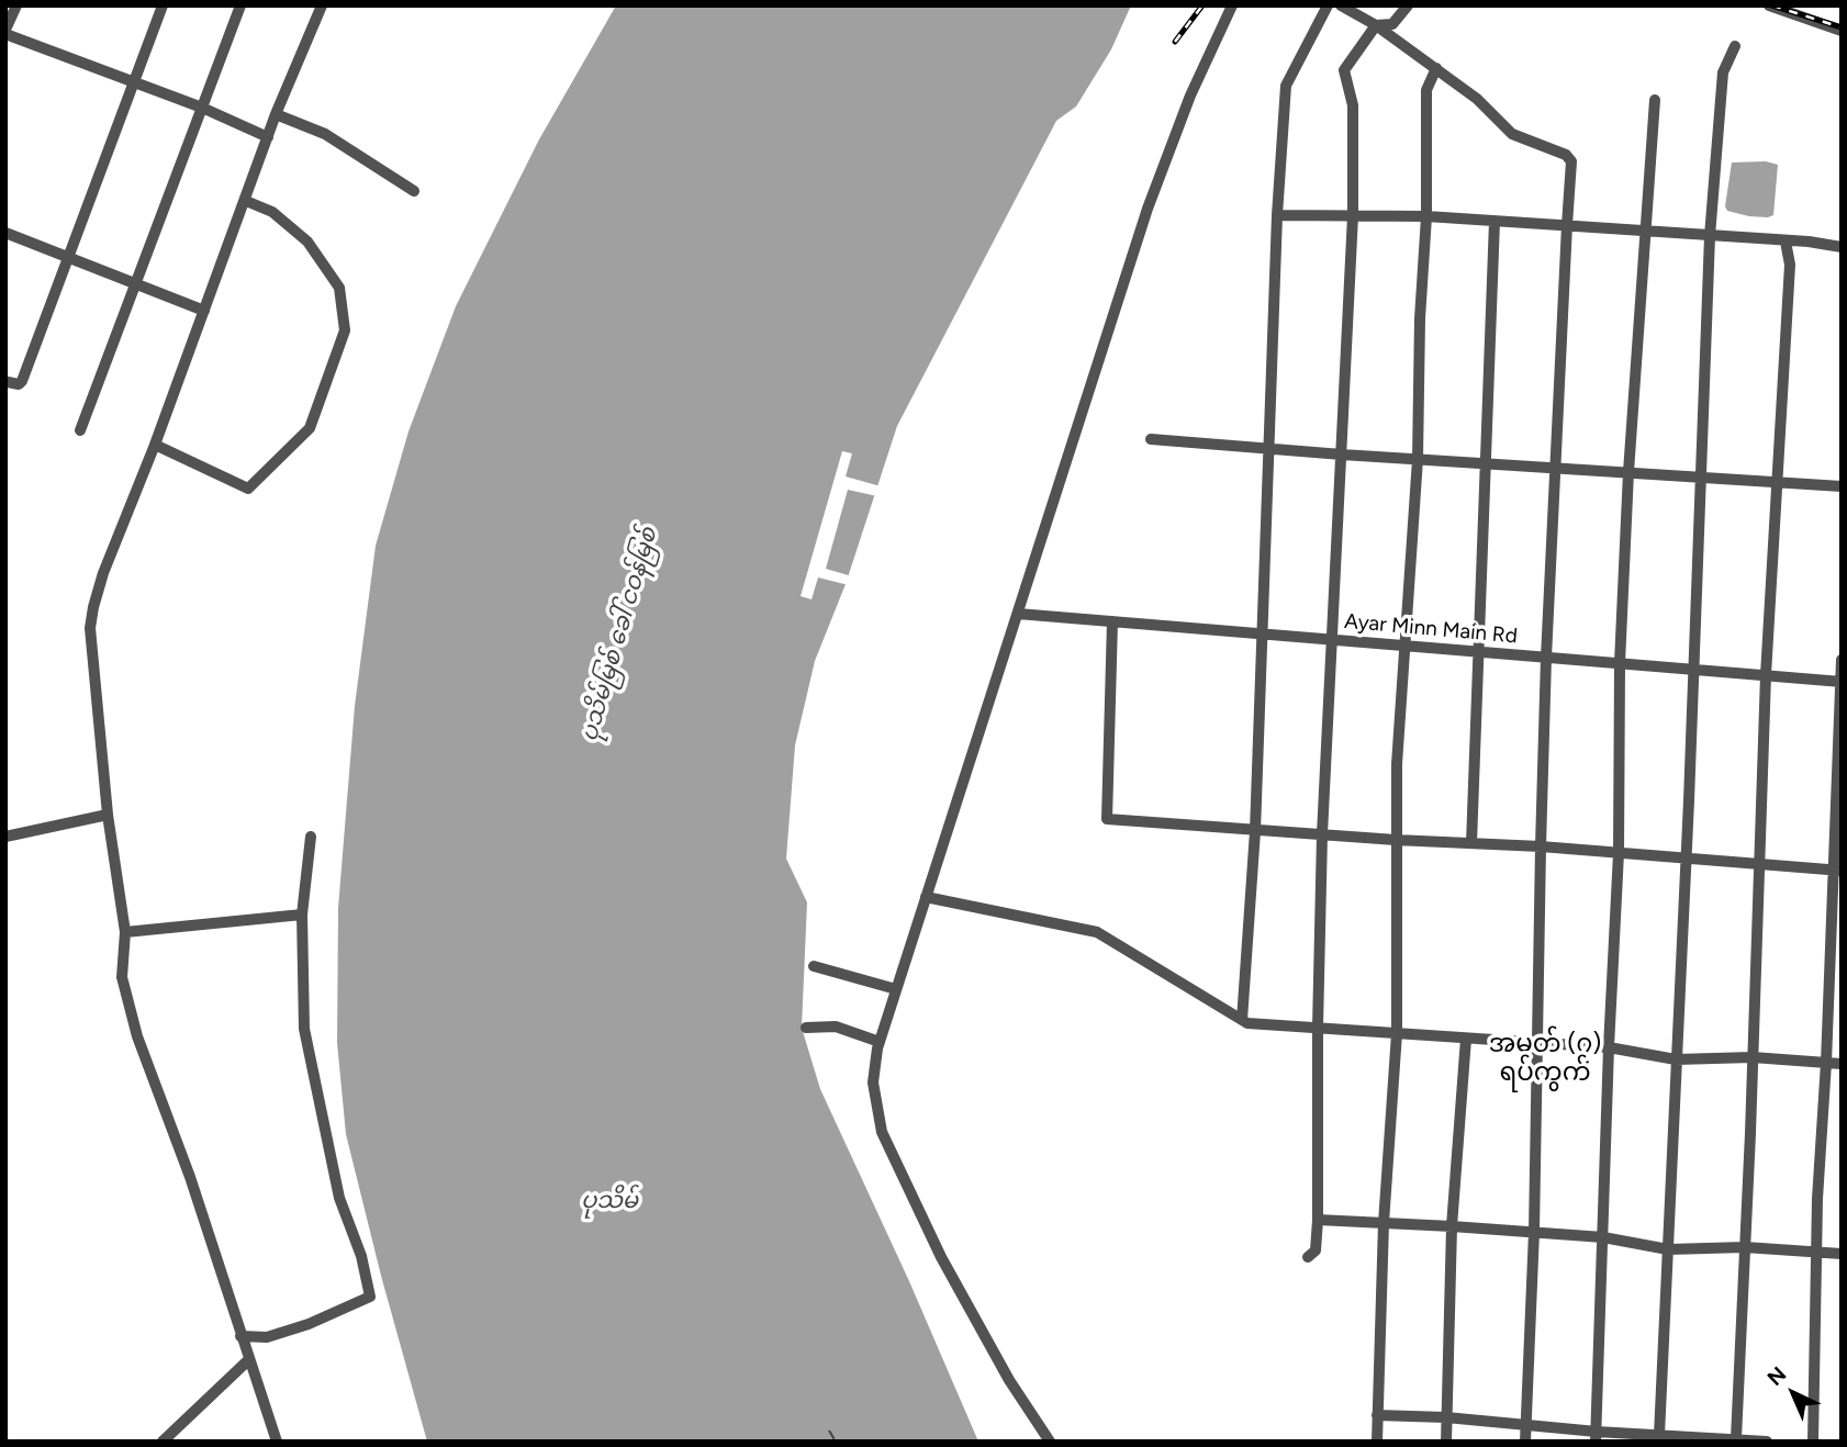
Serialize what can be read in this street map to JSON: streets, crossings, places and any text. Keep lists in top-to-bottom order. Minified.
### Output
{"streets":{"street":["Ayar Minn Main Rd"]},"districts":["အမှတ် (၇) ရပ်ကွက်"],"water":["ပုသိမ်မြစ် ခေါ် ငဝန်မြစ်","ပုသိမ်"],"north":"top left"}
